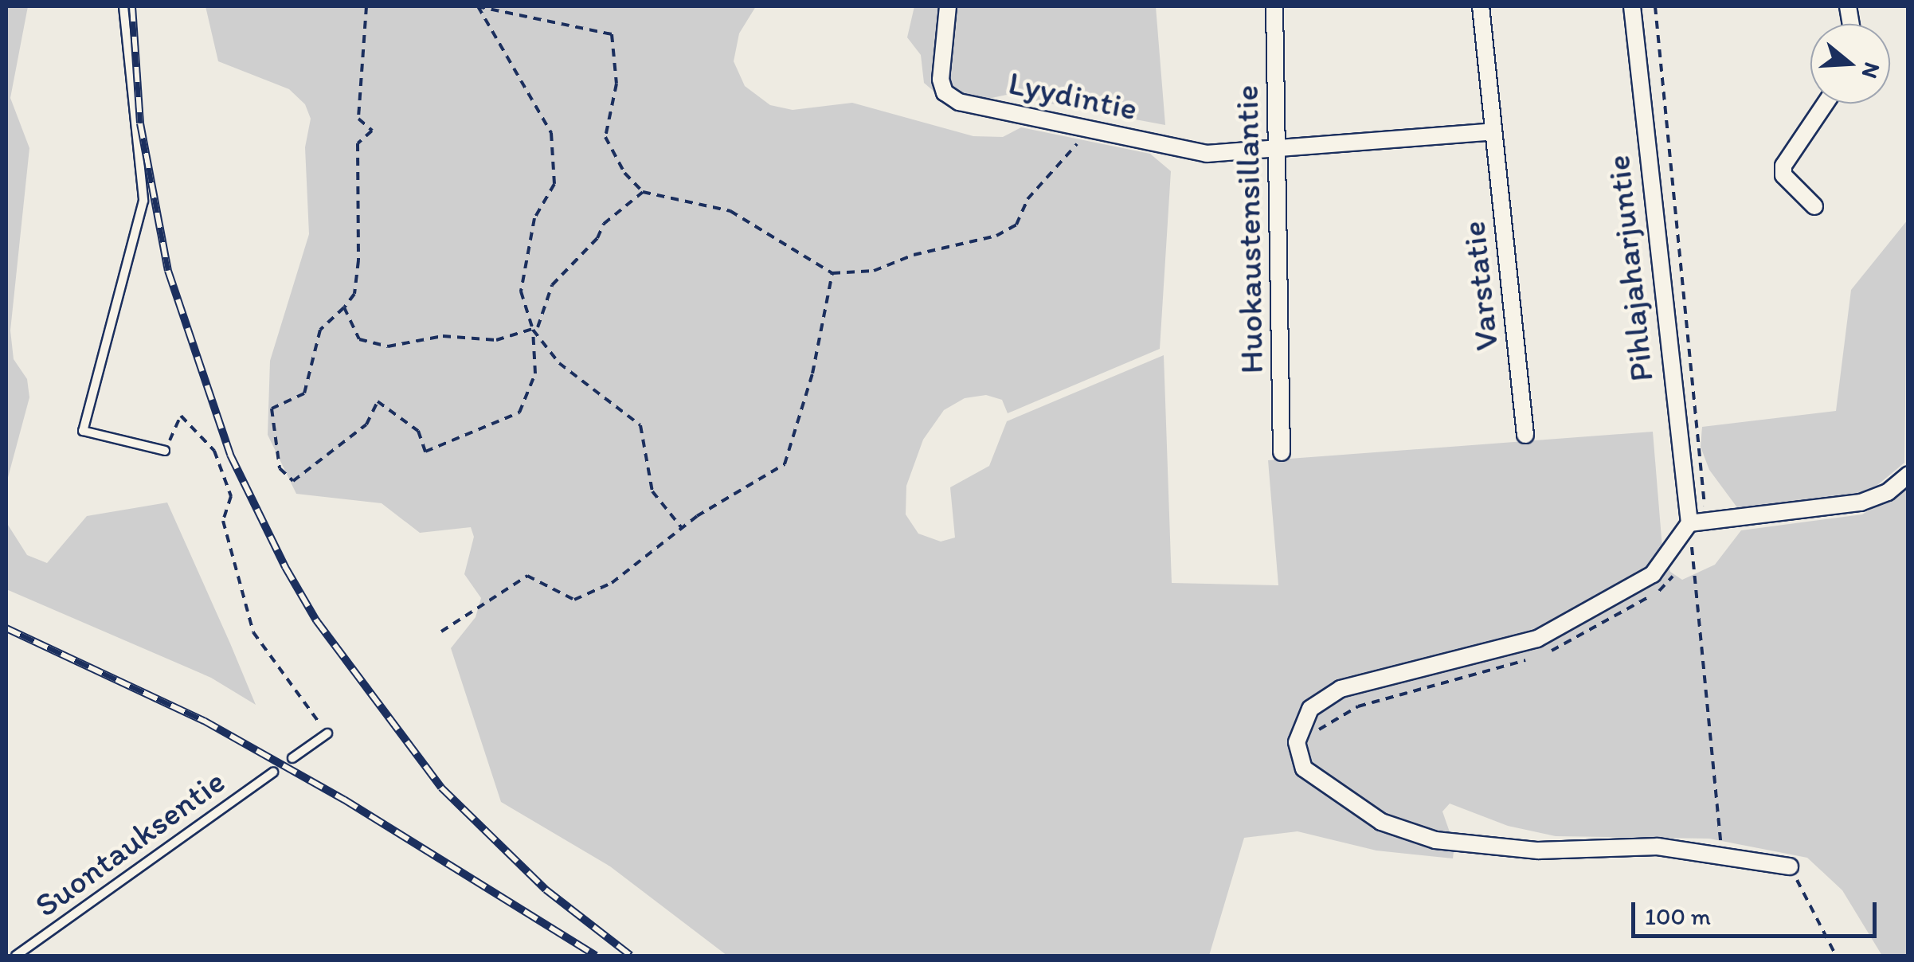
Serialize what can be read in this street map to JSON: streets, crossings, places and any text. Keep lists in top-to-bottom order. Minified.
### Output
{"streets":{"street":["Lyydintie","Huokaustensillantie","Pihlajaharjuntie","Varstatie"],"lane":["Suontauksentie"]},"crossings":[["Lyydintie","Huokaustensillantie"]],"scale_bar":"100 m","north":"right"}
